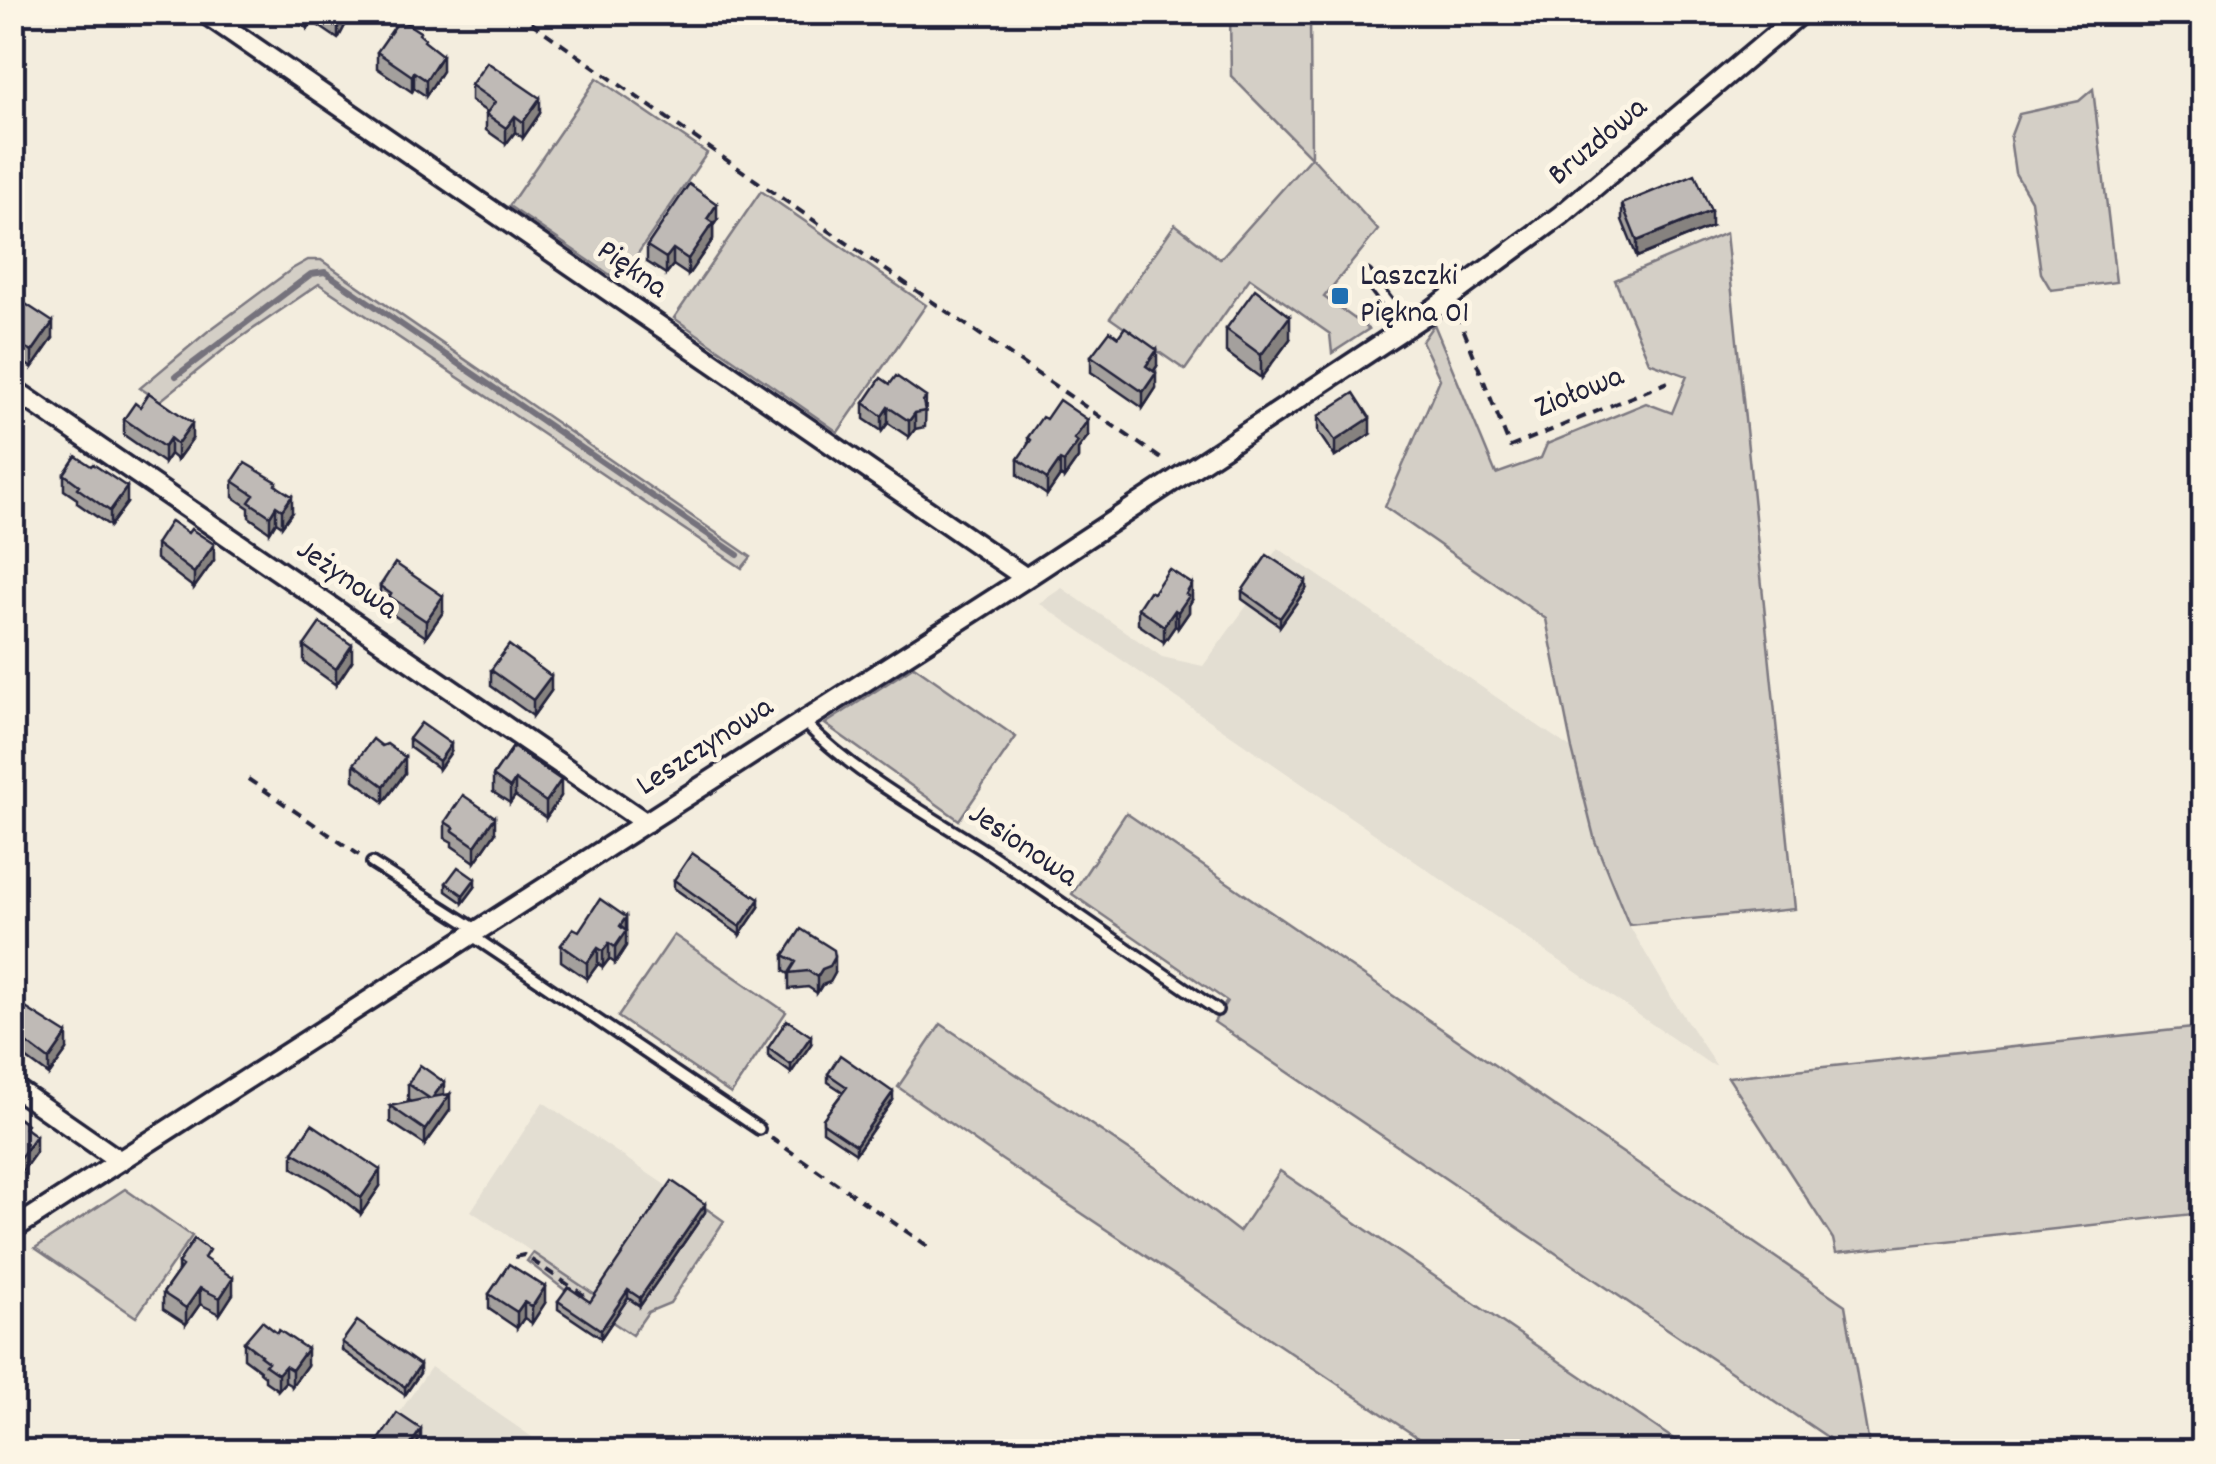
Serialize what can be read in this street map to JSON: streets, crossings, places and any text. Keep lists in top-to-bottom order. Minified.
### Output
{"streets":{"street":["Bruzdowa","Piękna","Jeżynowa","Leszczynowa"],"lane":["Jesionowa"],"path":["Ziołowa"]},"crossings":[["Bruzdowa","Ziołowa"],["Bruzdowa","Leszczynowa"],["Piękna","Leszczynowa"],["Jeżynowa","Leszczynowa"],["Leszczynowa","Jesionowa"]],"places":{"transit":["Laszczki Piękna 01"]}}
